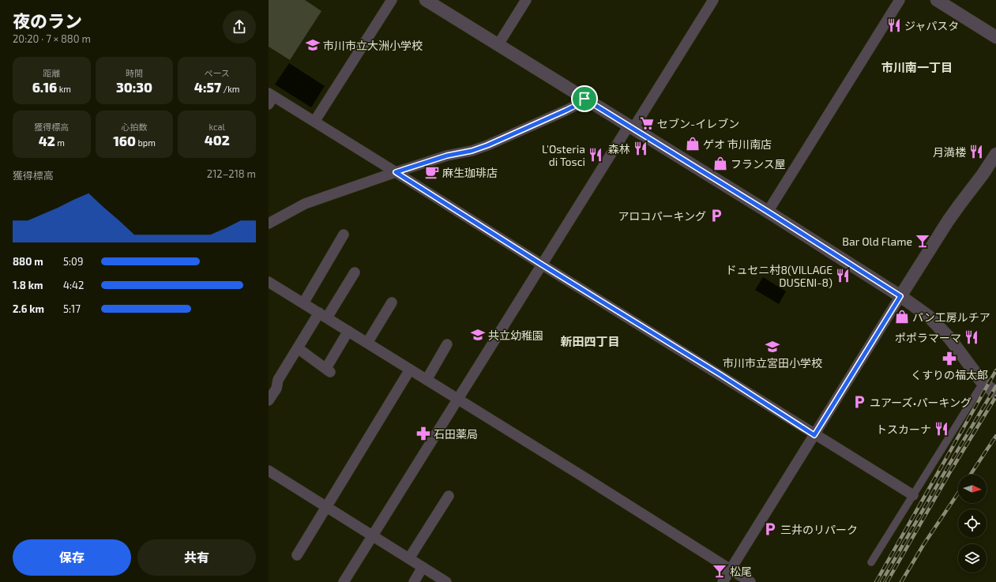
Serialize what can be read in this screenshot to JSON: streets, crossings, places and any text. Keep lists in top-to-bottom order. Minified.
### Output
{"districts":["市川南一丁目","新田四丁目"],"places":{"restaurant":["ジャパスタ","森林","月満楼","L'Osteria di Tosci","ドュセニ村8(VILLAGE DUSENI-8)","ポポラマーマ","トスカーナ"],"school or university":["市川市立大洲小学校","共立幼稚園","市川市立宮田小学校"],"supermarket":["セブン-イレブン"],"shop":["ゲオ 市川南店","フランス屋","パン工房ルチア"],"cafe":["麻生珈琲店"],"parking":["アロコパーキング","ユアーズ•パーキング","三井のリパーク"],"bar":["Bar Old Flame","松尾"],"pharmacy":["くすりの福太郎","石田薬局"]},"north":"right","page":{"heading":["夜のラン","20:20 · 7 × 880 m"],"stats":[["距離","6.16 km"],["時間","30:30"],["ペース","4:57 /km"],["獲得標高","42 m"],["心拍数","160 bpm"],["kcal","402"]],"chart":["獲得標高","212–218 m"],"list":[{"name":"880 m","note":"5:09"},{"name":"1.8 km","note":"4:42"},{"name":"2.6 km","note":"5:17"}],"buttons":["保存","共有"]}}
